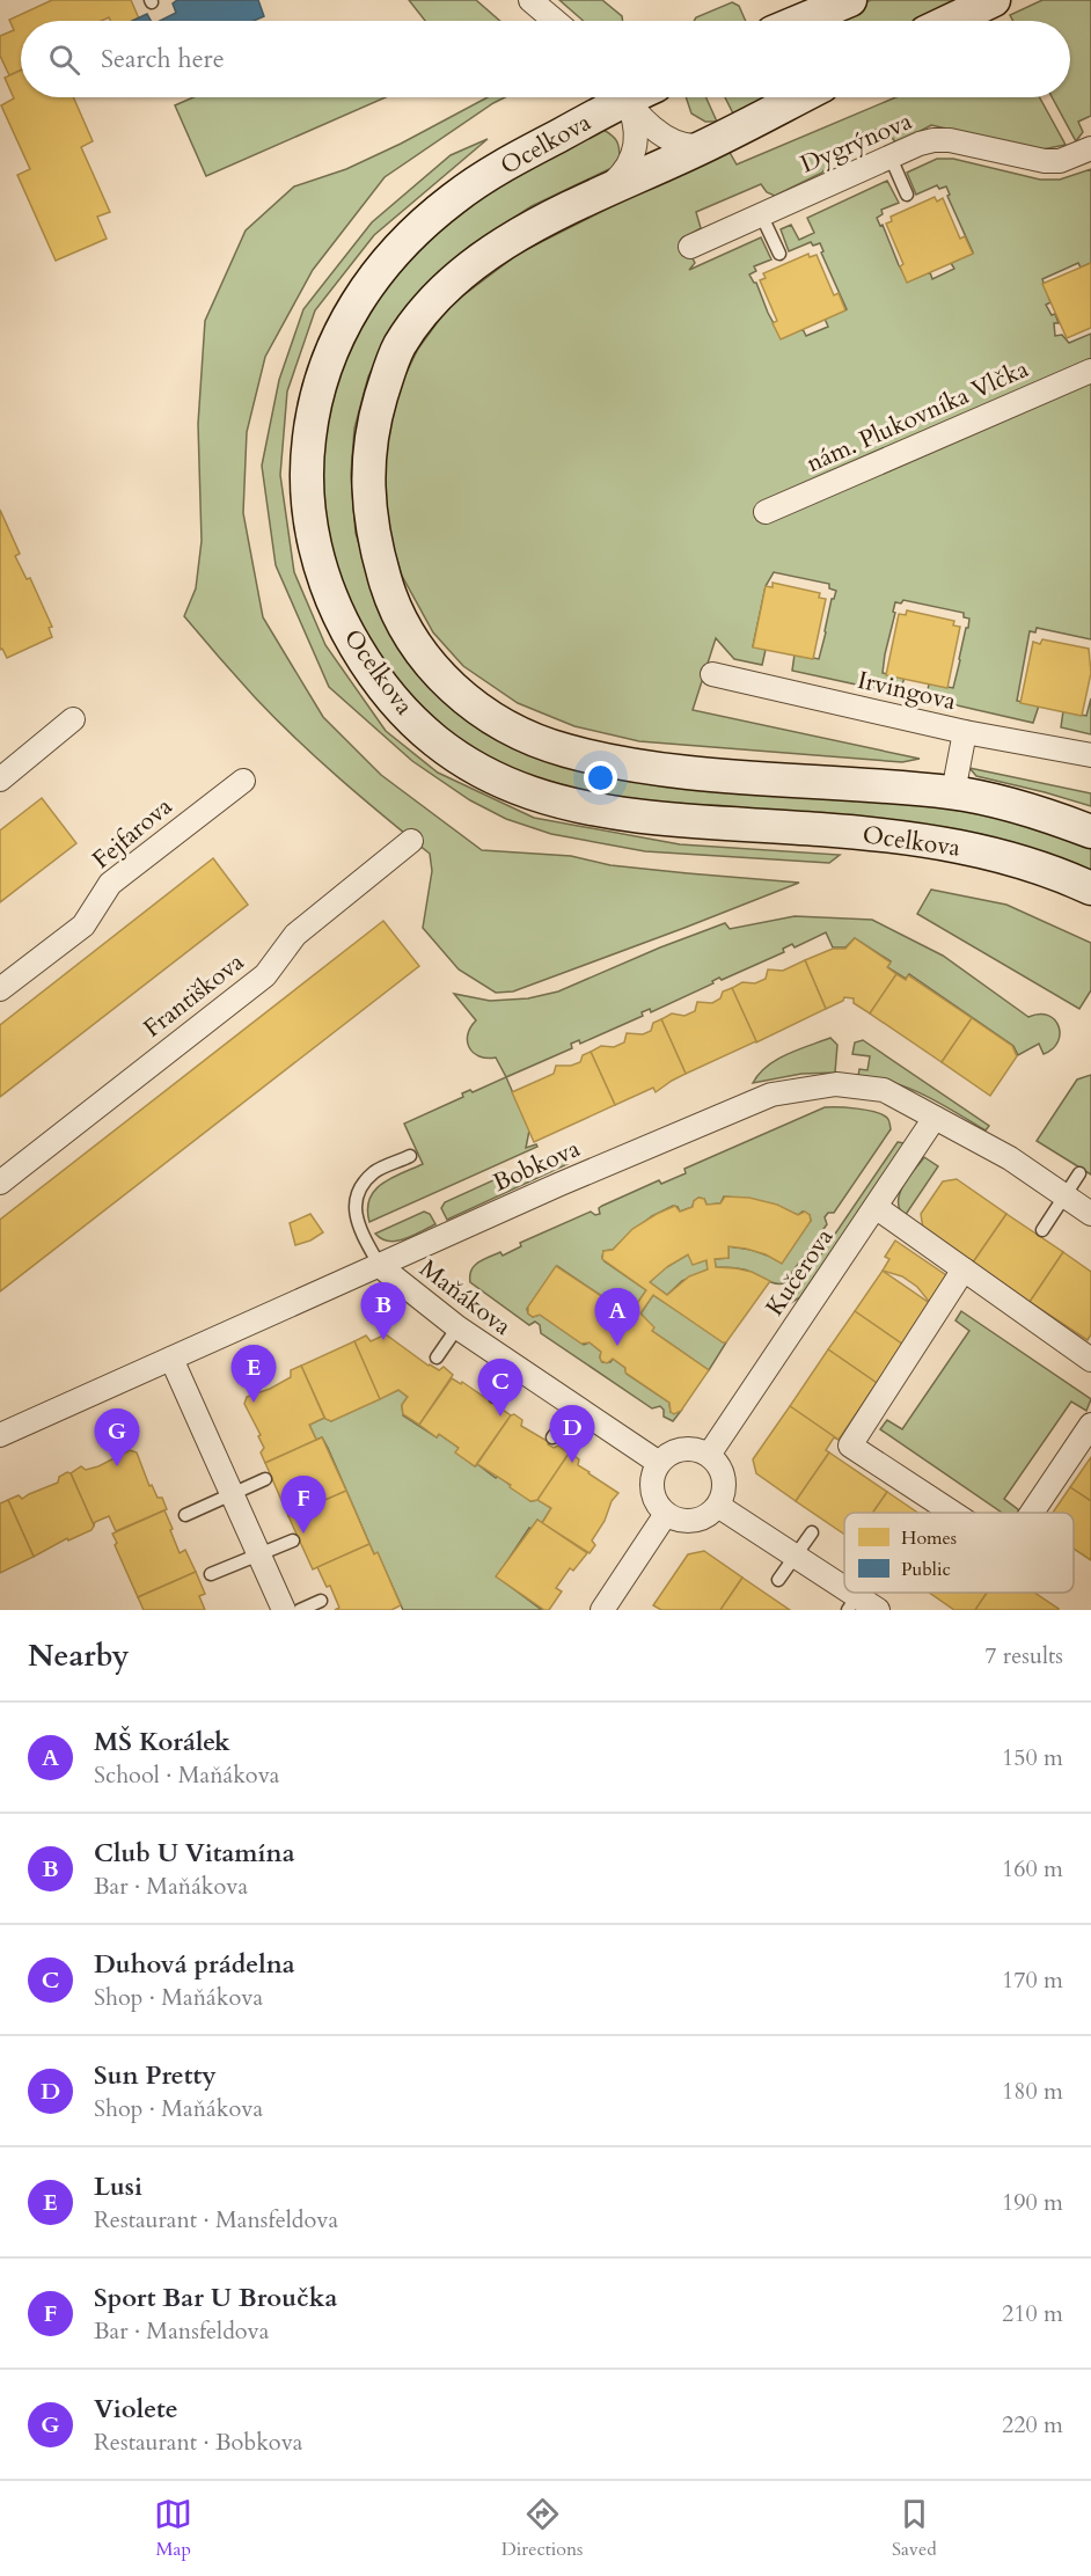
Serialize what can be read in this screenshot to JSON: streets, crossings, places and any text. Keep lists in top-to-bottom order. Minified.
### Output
{"streets":{"street":["Dygrýnova","Ocelkova","nám. Plukovníka Vlčka","Irvingova","Fejfarova","Františkova","Bobkova","Kučerova","Maňákova"]},"crossings":[["Bobkova","Kučerova"],["Bobkova","Maňákova"],["Kučerova","Maňákova"]],"legend":["Homes","Public"],"page":{"search":"Search here","pins":["B","A","E","C","D","G","F"],"heading":["Nearby","7 results"],"list":[{"mark":"A","name":"MŠ Korálek","note":"School · Maňákova","value":"150 m"},{"mark":"B","name":"Club U Vitamína","note":"Bar · Maňákova","value":"160 m"},{"mark":"C","name":"Duhová prádelna","note":"Shop · Maňákova","value":"170 m"},{"mark":"D","name":"Sun Pretty","note":"Shop · Maňákova","value":"180 m"},{"mark":"E","name":"Lusi","note":"Restaurant · Mansfeldova","value":"190 m"},{"mark":"F","name":"Sport Bar U Broučka","note":"Bar · Mansfeldova","value":"210 m"},{"mark":"G","name":"Violete","note":"Restaurant · Bobkova","value":"220 m"}],"nav":["Map","Directions","Saved"]}}
